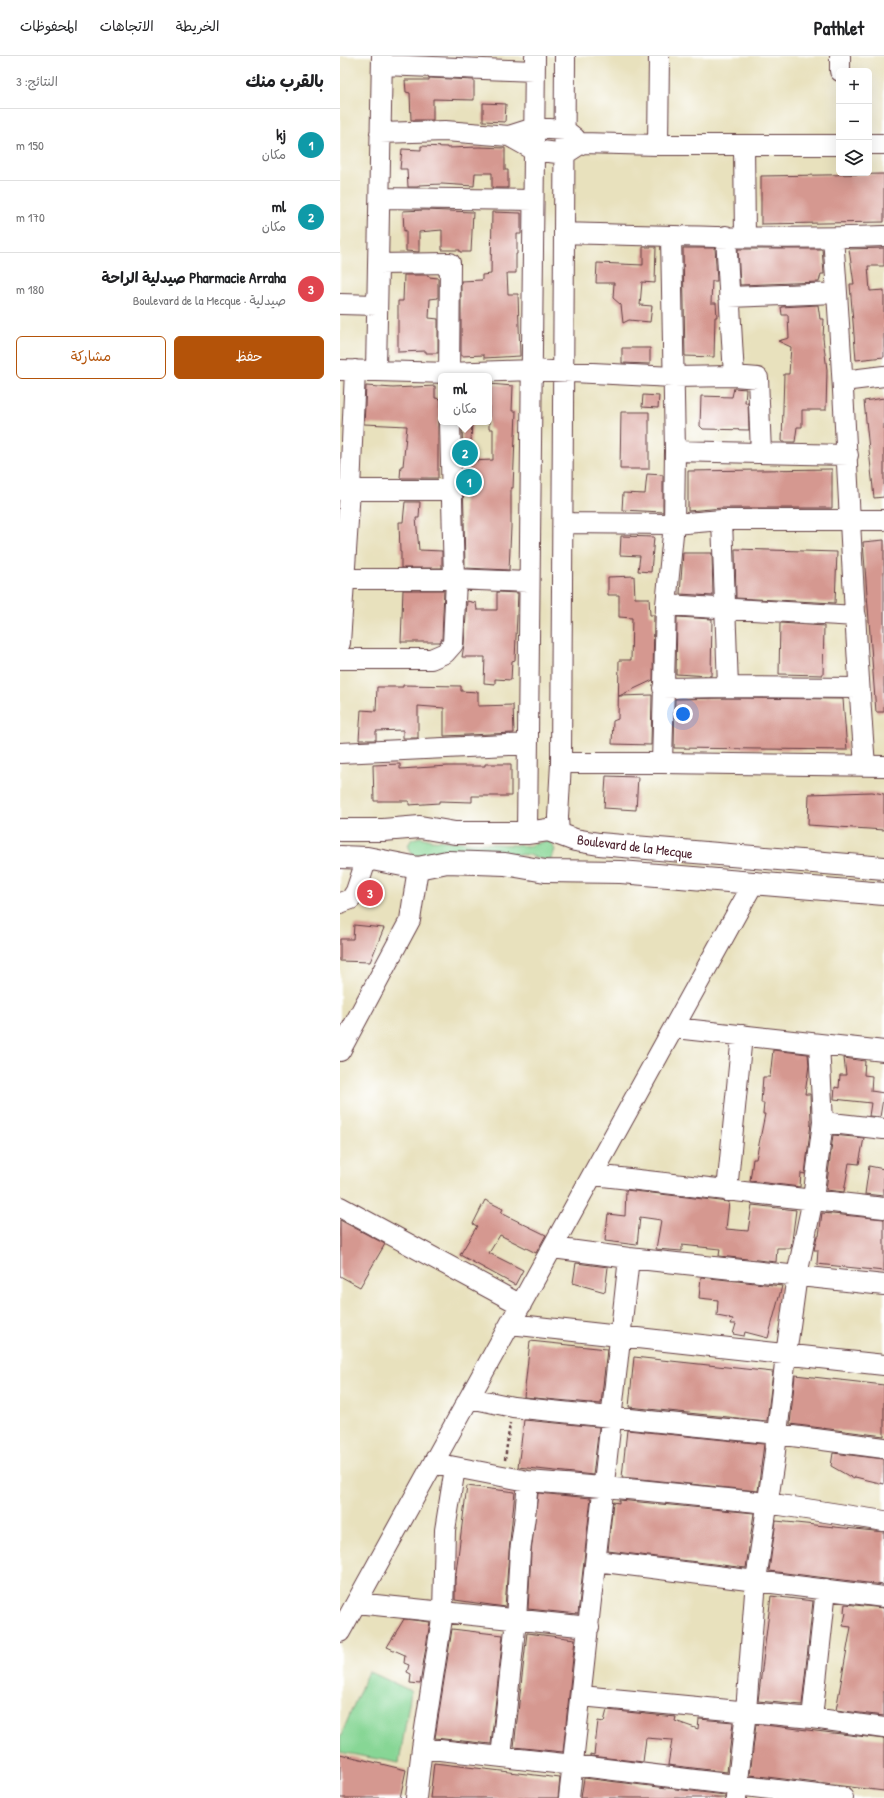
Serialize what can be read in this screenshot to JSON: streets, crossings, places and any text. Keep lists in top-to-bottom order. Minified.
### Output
{"streets":{"main road":["Boulevard de la Mecque"]},"page":{"header":"Pathlet","nav":["الخريطة","الاتجاهات","المحفوظات"],"heading":["بالقرب منك","النتائج: 3"],"map_buttons":["+","−"],"list":[{"mark":"1","name":"kj","note":"مكان","value":"150 m"},{"mark":"2","name":"ml","note":"مكان","value":"170 m"},{"mark":"3","name":"Pharmacie Arraha صيدلية الراحة","note":"صيدلية · Boulevard de la Mecque","value":"180 m"}],"buttons":["حفظ","مشاركة"],"popup":["ml","مكان"],"pins":["2","1","3"]}}
